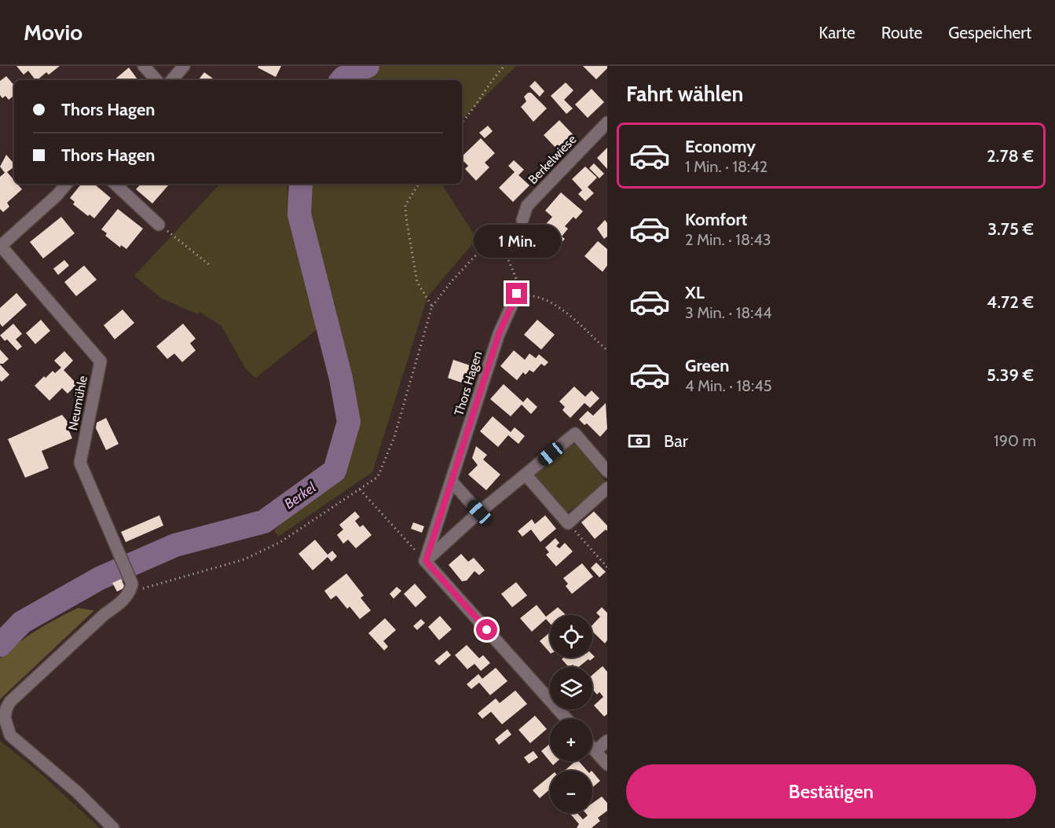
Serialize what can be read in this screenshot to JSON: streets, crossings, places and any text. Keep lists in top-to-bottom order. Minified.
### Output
{"streets":{"street":["Berkelwiese","Thors Hagen","Neumühle"]},"water":["Berkel"],"page":{"header":"Movio","nav":["Karte","Route","Gespeichert"],"heading":"Fahrt wählen","banner":["Thors Hagen","Thors Hagen"],"list":[{"name":"Economy","note":"1 Min. · 18:42","value":"2.78 €"},{"name":"Komfort","note":"2 Min. · 18:43","value":"3.75 €"},{"name":"XL","note":"3 Min. · 18:44","value":"4.72 €"},{"name":"Green","note":"4 Min. · 18:45","value":"5.39 €"}],"bubble":"1 Min.","pay":["Bar","190 m"],"map_buttons":["+","−"],"buttons":"Bestätigen"}}
